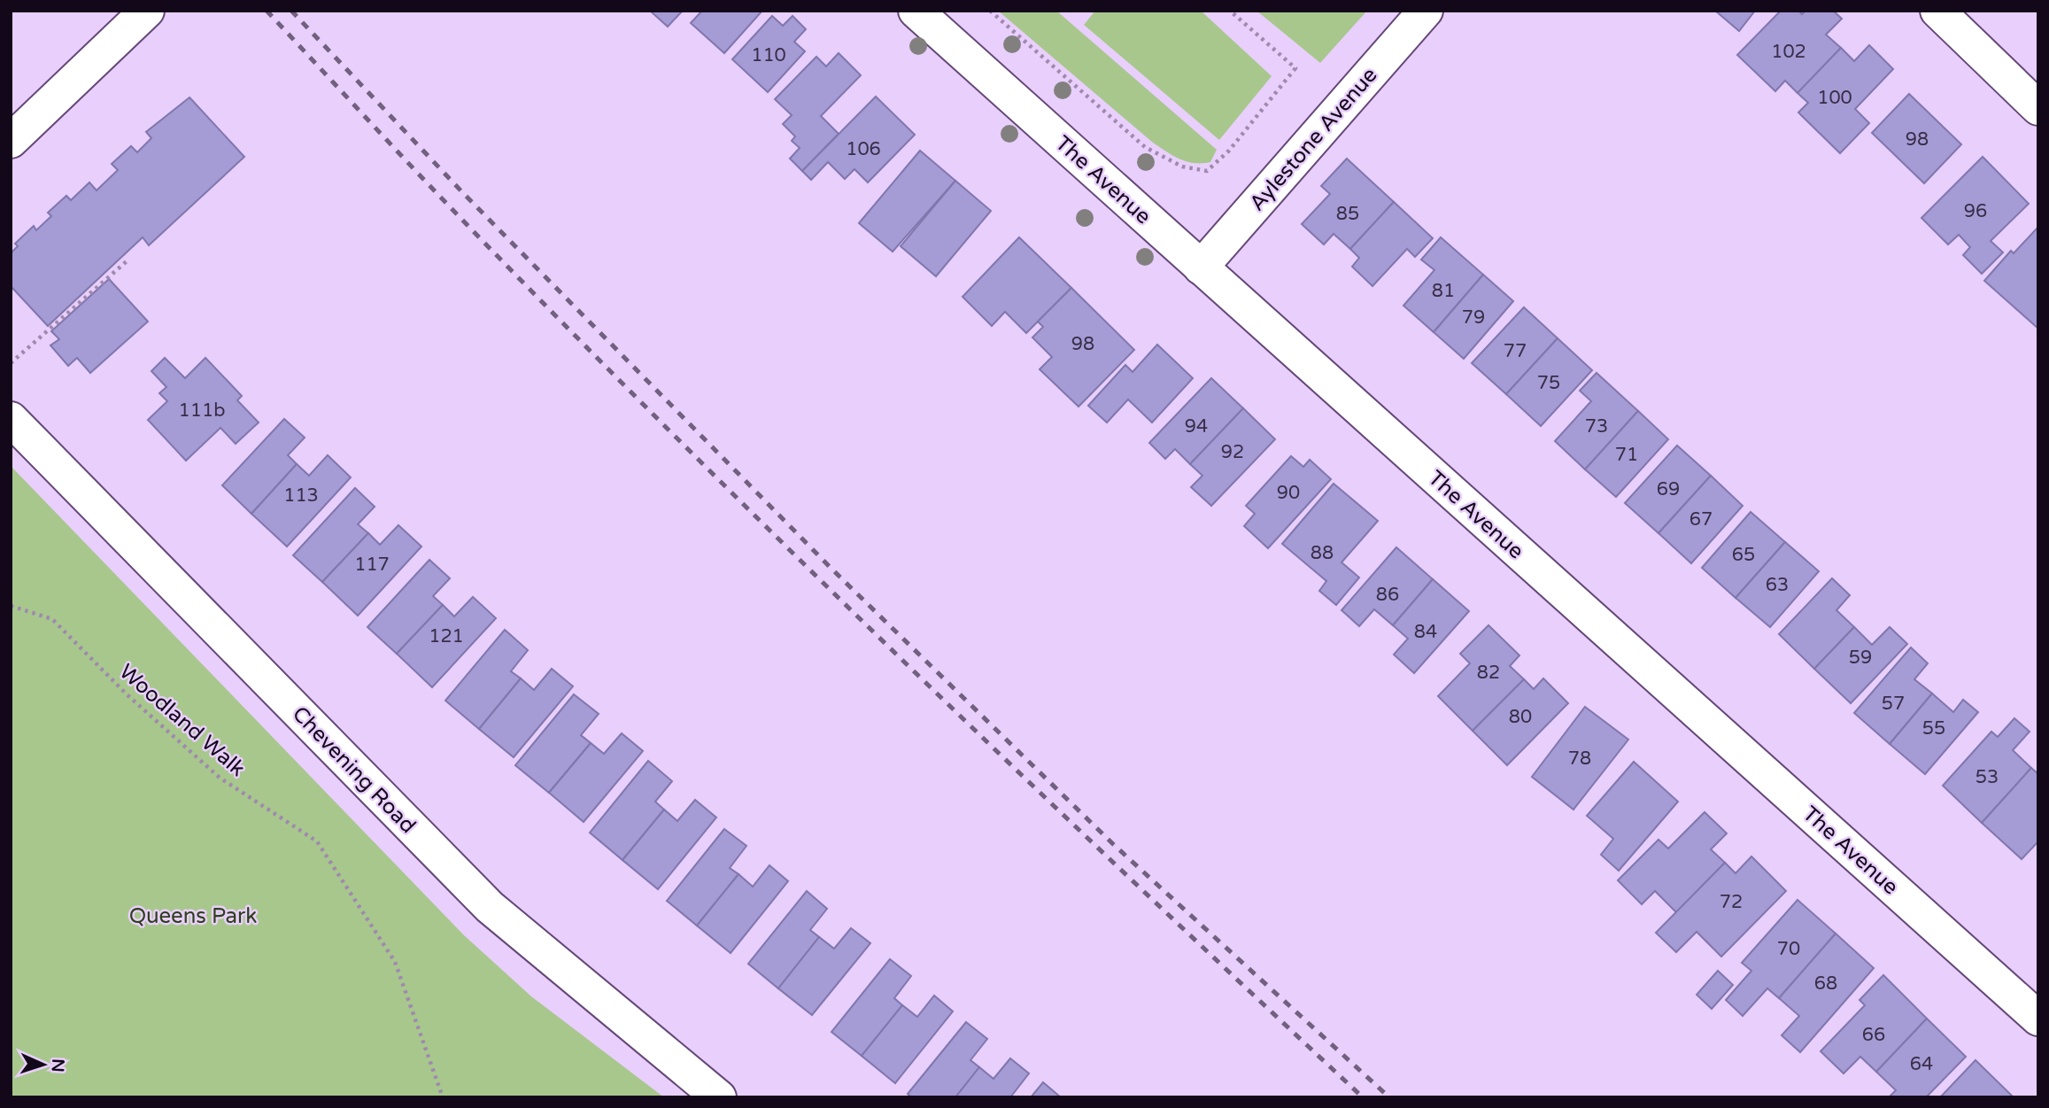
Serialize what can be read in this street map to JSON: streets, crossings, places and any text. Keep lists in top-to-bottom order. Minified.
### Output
{"streets":{"street":["Aylestone Avenue","The Avenue","Chevening Road"],"path":["Woodland Walk"]},"crossings":[["Aylestone Avenue","The Avenue"]],"parks":["Queens Park"],"house_numbers":["102","110","100","98","106","96","85","81","79","98","77","75","111b","94","73","92","71","69","90","113","67","88","65","117","63","86","84","121","59","82","57","80","55","78","53","72","70","68","66","64"],"north":"right"}
